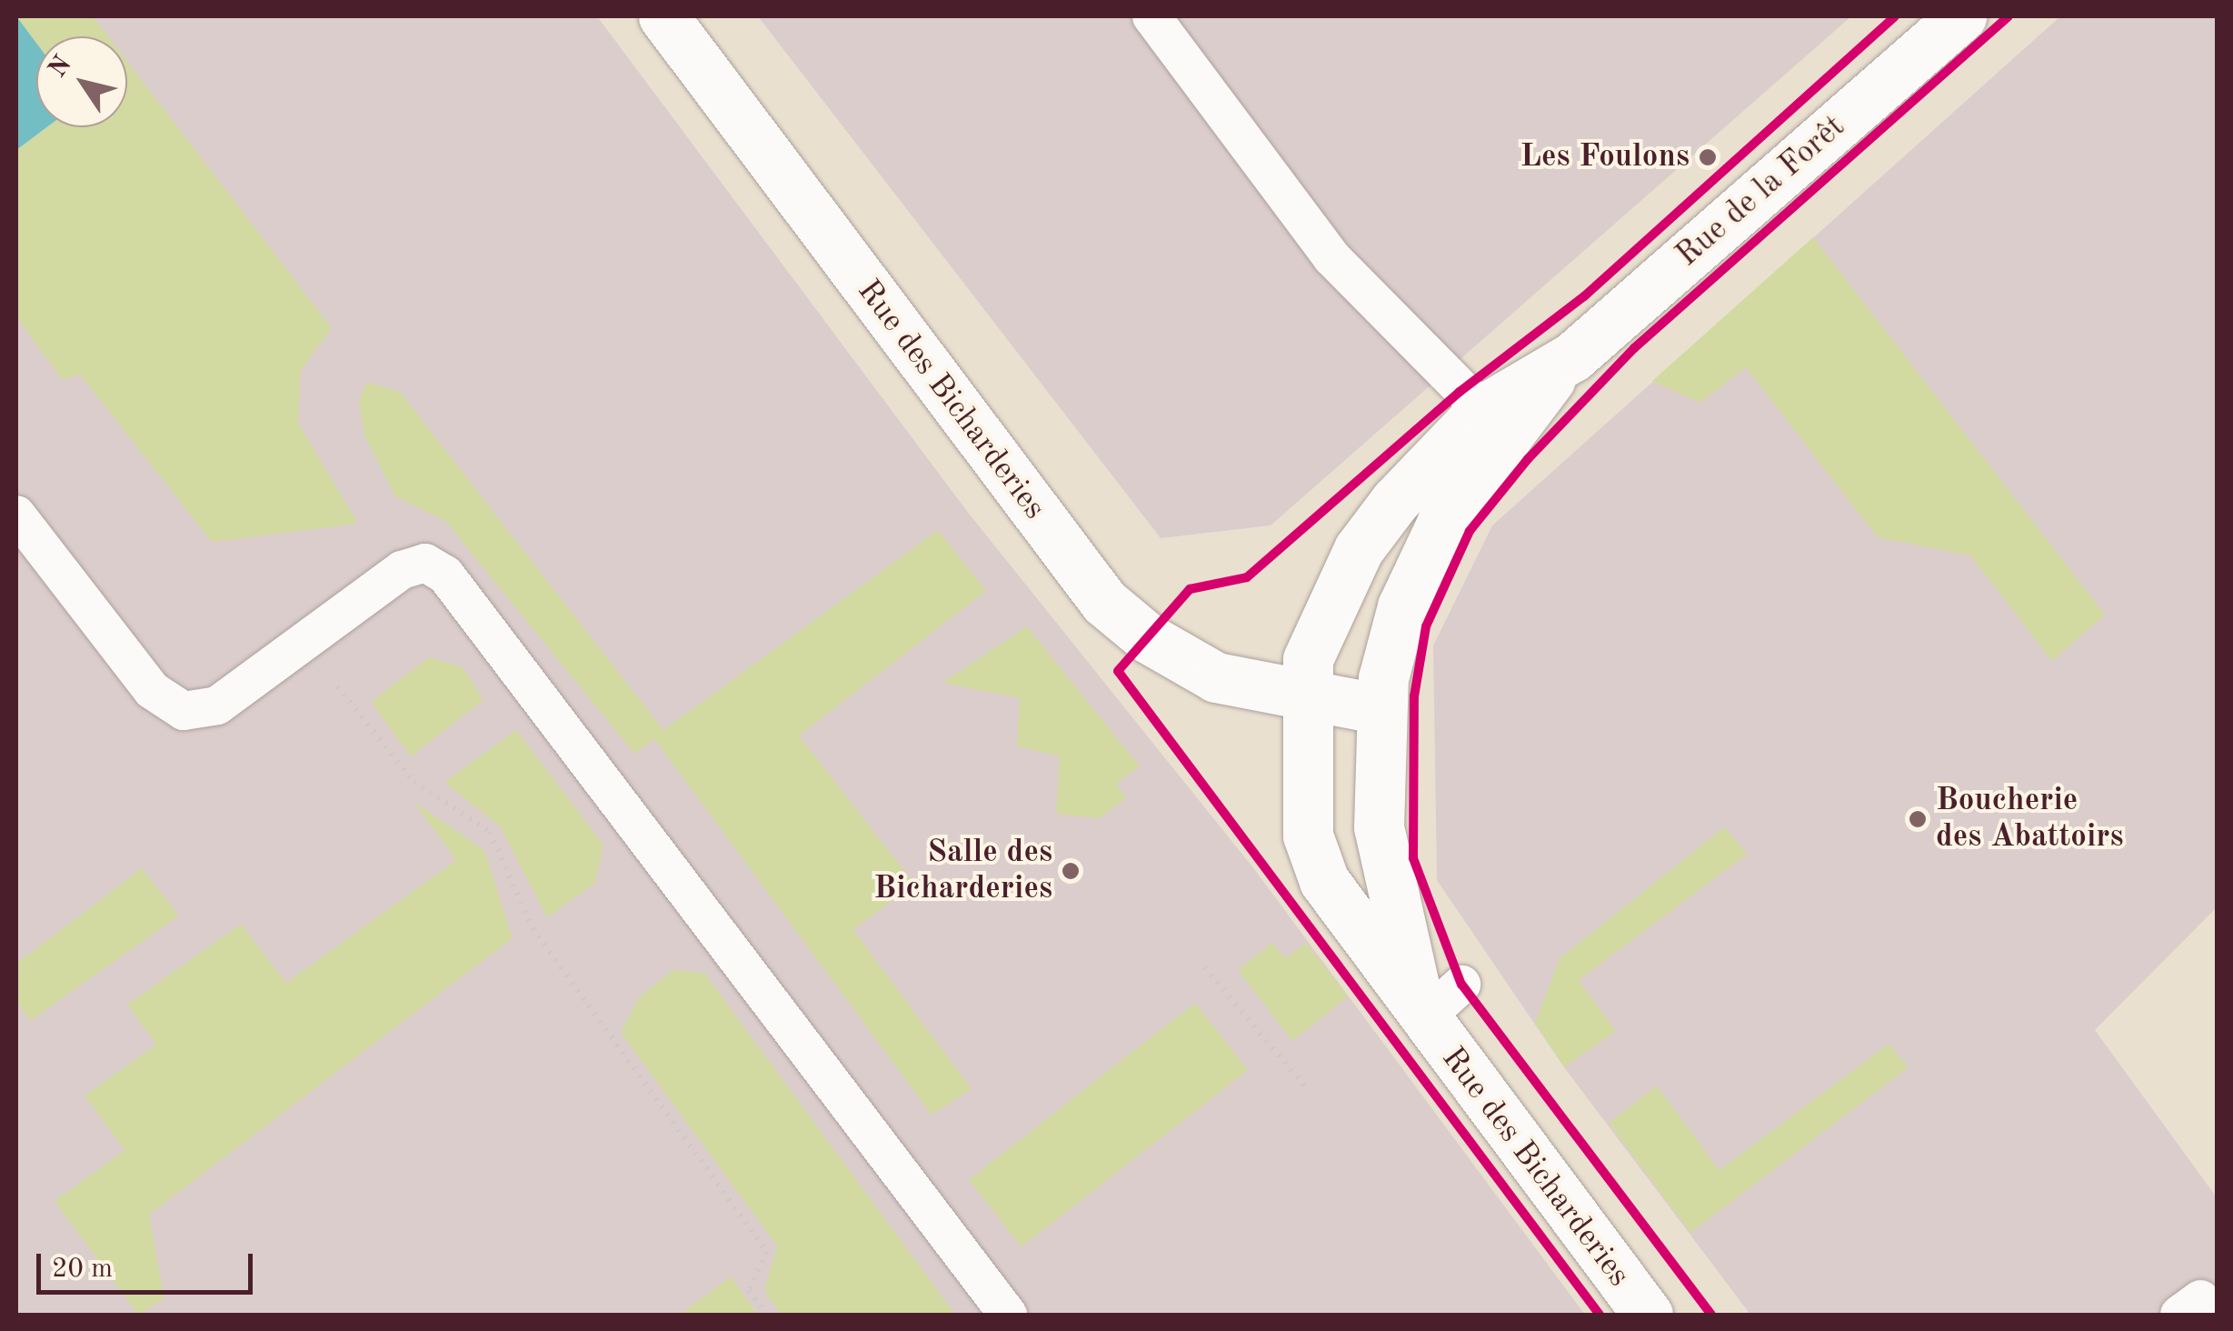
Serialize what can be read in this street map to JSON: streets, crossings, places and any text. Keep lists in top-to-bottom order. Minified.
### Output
{"streets":{"street":["Rue de la Forêt","Rue des Bicharderies"]},"crossings":[["Rue de la Forêt","Rue des Bicharderies"]],"places":["Les Foulons","Boucherie des Abattoirs","Salle des Bicharderies"],"scale_bar":"20 m","north":"top left"}
